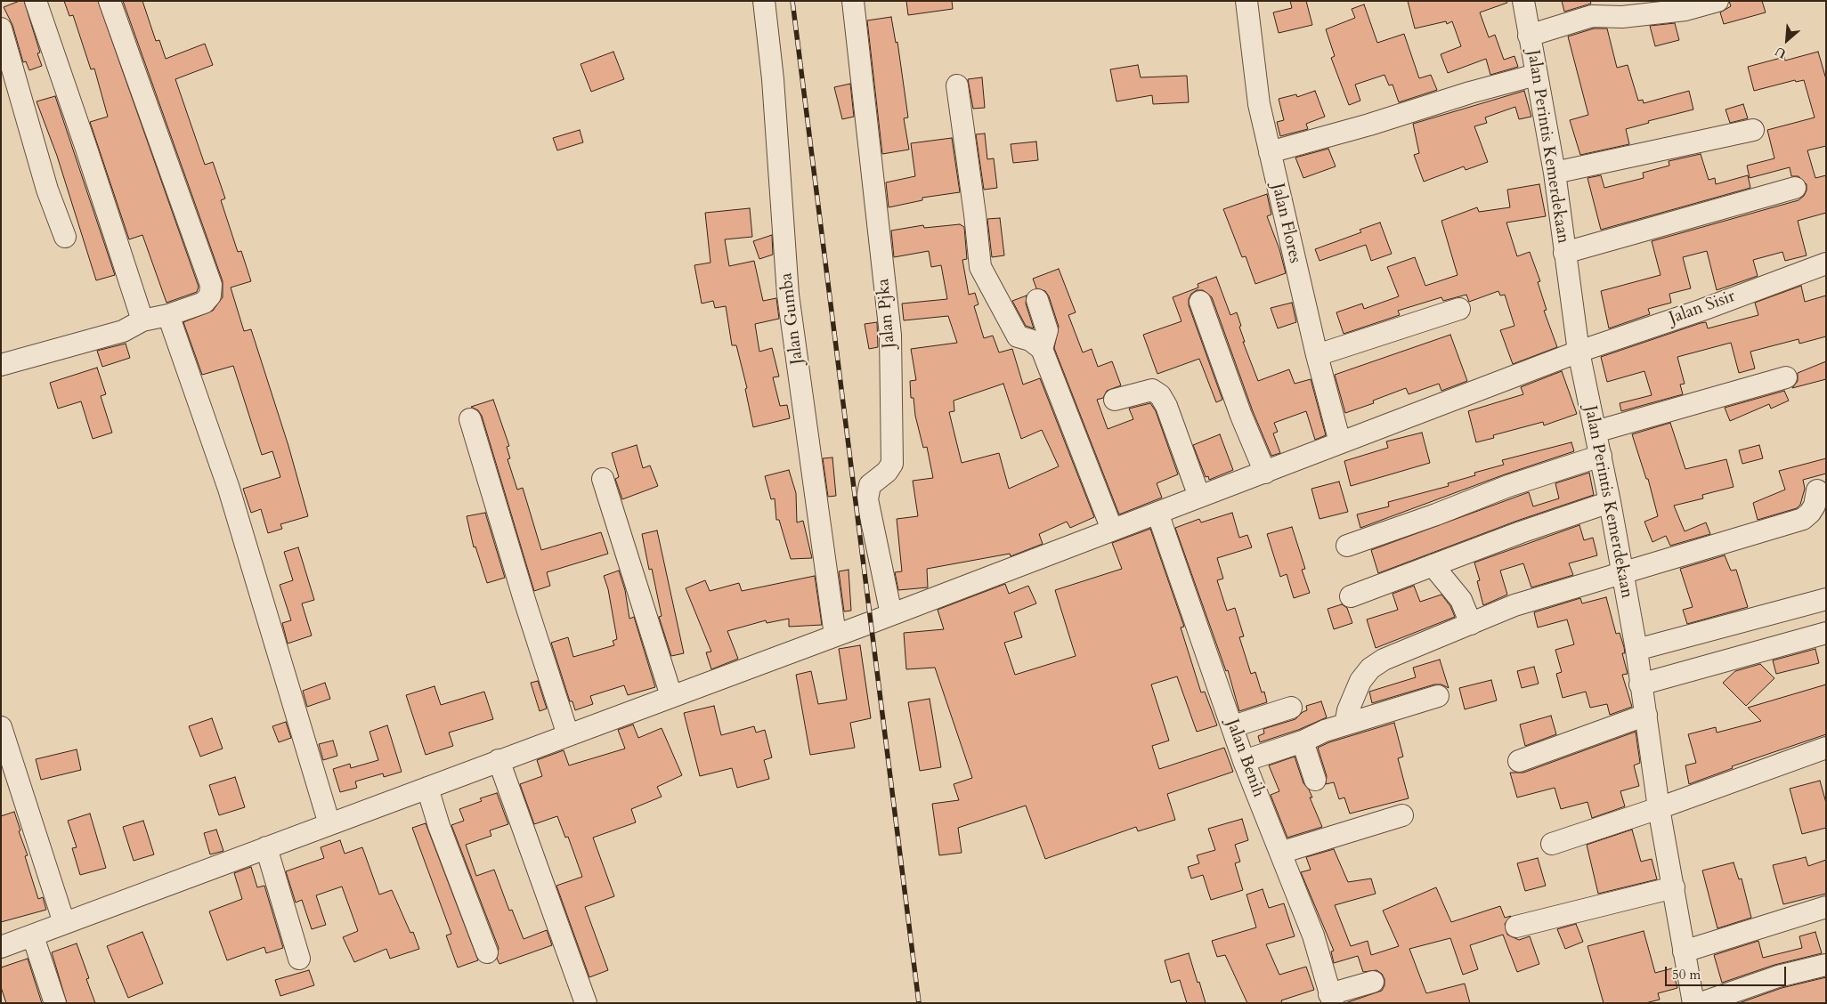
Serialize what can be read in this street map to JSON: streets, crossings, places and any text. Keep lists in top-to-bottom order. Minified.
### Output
{"streets":{"street":["Jalan Perintis Kemerdekaan","Jalan Flores","Jalan Sisir","Jalan Pjka","Jalan Gumba","Jalan Benih"]},"crossings":[["Jalan Perintis Kemerdekaan","Jalan Sisir"],["Jalan Flores","Jalan Sisir"],["Jalan Sisir","Jalan Pjka"],["Jalan Sisir","Jalan Gumba"],["Jalan Sisir","Jalan Benih"]],"scale_bar":"50 m","north":"bottom left"}
